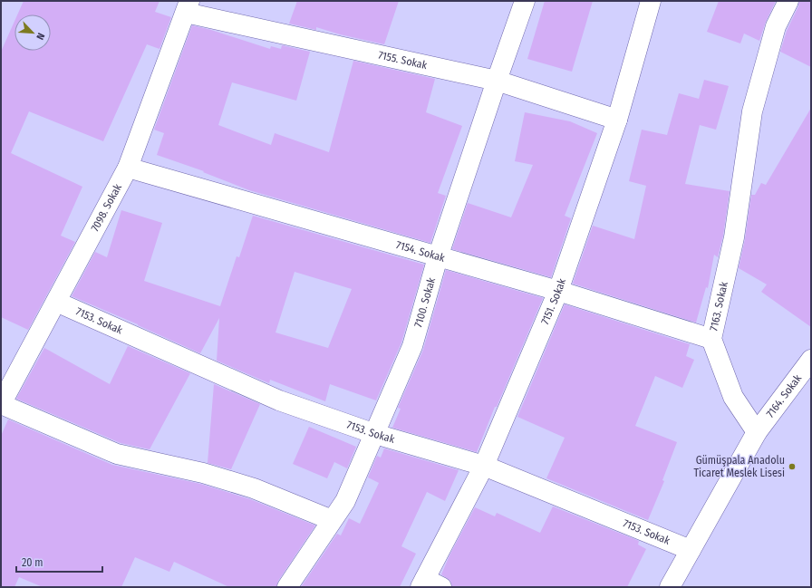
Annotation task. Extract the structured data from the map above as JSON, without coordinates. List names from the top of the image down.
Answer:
{
  "streets": {
    "street": [
      "7155. Sokak",
      "7098. Sokak",
      "7154. Sokak",
      "7151. Sokak",
      "7100. Sokak",
      "7163. Sokak",
      "7153. Sokak",
      "7164. Sokak"
    ]
  },
  "crossings": [
    ["7155. Sokak", "7098. Sokak"],
    ["7155. Sokak", "7151. Sokak"],
    ["7155. Sokak", "7100. Sokak"],
    ["7098. Sokak", "7154. Sokak"],
    ["7098. Sokak", "7153. Sokak"],
    ["7154. Sokak", "7151. Sokak"],
    ["7154. Sokak", "7100. Sokak"],
    ["7154. Sokak", "7163. Sokak"],
    ["7151. Sokak", "7153. Sokak"],
    ["7100. Sokak", "7153. Sokak"],
    ["7163. Sokak", "7164. Sokak"]
  ],
  "places": ["Gümüşpala Anadolu Ticaret Meslek Lisesi"],
  "scale_bar": "20 m",
  "north": "bottom right"
}
